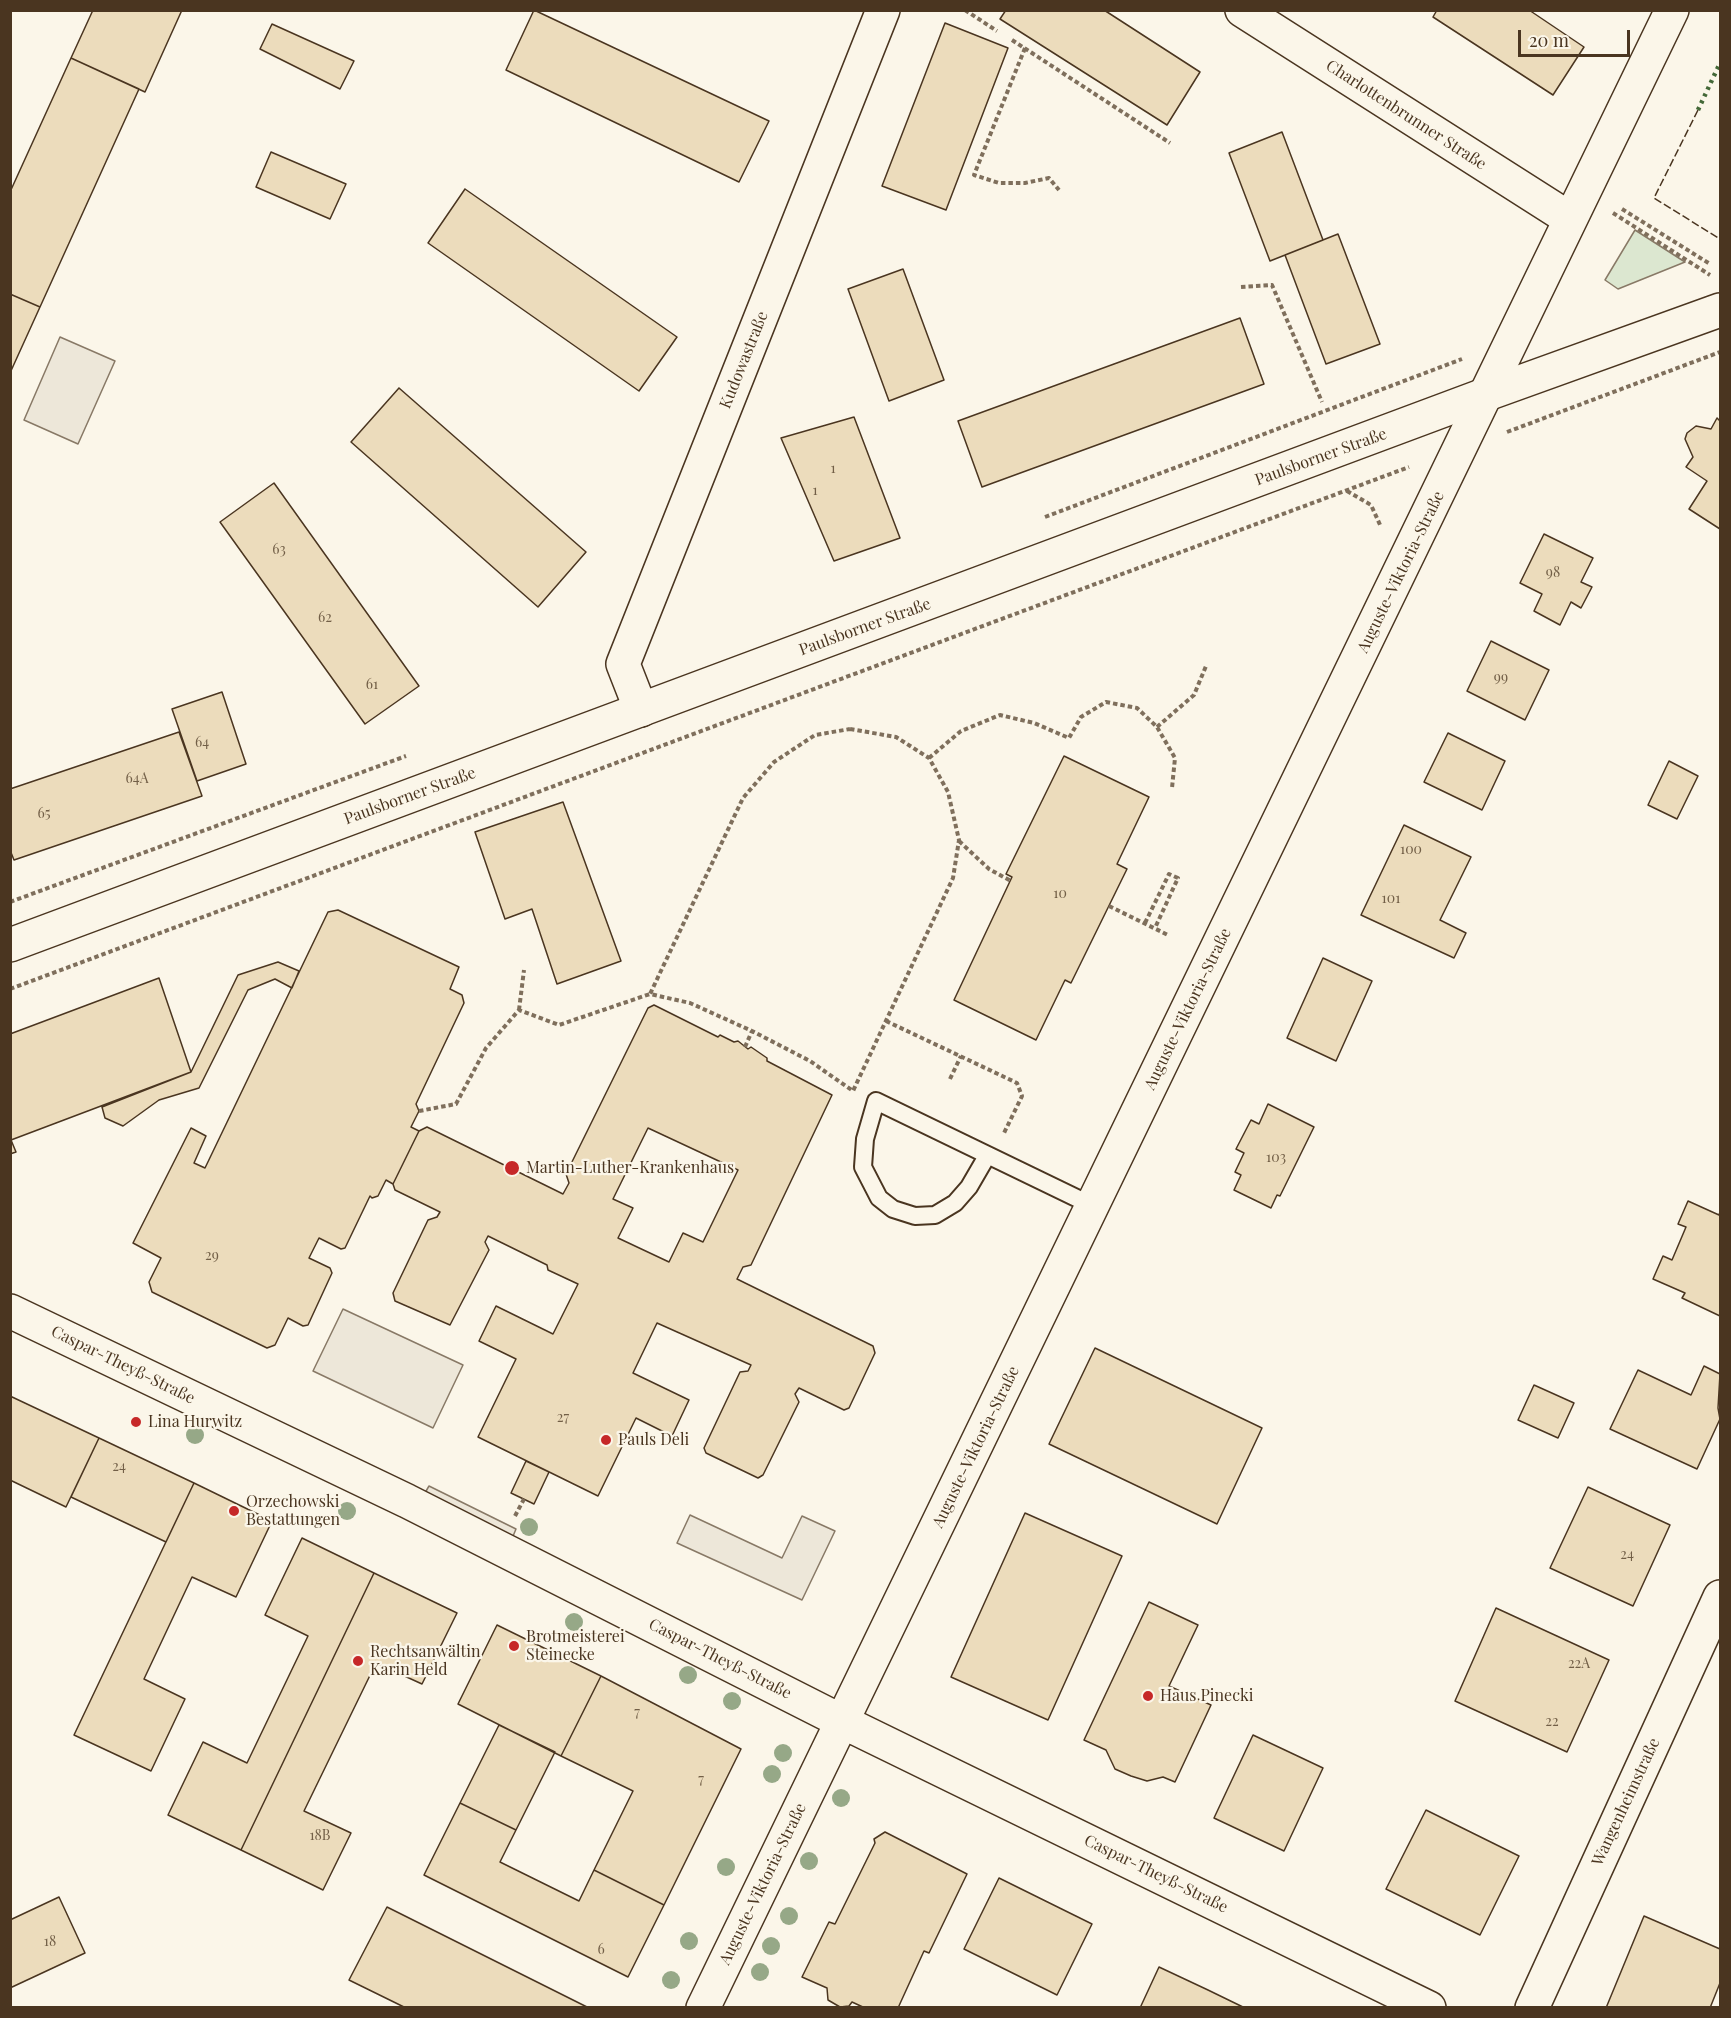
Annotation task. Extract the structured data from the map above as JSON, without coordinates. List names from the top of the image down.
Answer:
{
  "streets": {
    "street": [
      "Charlottenbrunner Straße",
      "Kudowastraße",
      "Paulsborner Straße",
      "Auguste-Viktoria-Straße",
      "Caspar-Theyß-Straße",
      "Wangenheimstraße"
    ]
  },
  "crossings": [
    ["Charlottenbrunner Straße", "Auguste-Viktoria-Straße"],
    ["Kudowastraße", "Paulsborner Straße"],
    ["Paulsborner Straße", "Auguste-Viktoria-Straße"],
    ["Auguste-Viktoria-Straße", "Caspar-Theyß-Straße"]
  ],
  "places": [
    "Martin-Luther-Krankenhaus",
    "Lina Hurwitz",
    "Pauls Deli",
    "Orzechowski Bestattungen",
    "Brotmeisterei Steinecke",
    "Rechtsanwältin Karin Held",
    "Haus Pinecki"
  ],
  "house_numbers": [
    "1",
    "1",
    "63",
    "98",
    "62",
    "99",
    "61",
    "64",
    "64A",
    "65",
    "100",
    "10",
    "101",
    "103",
    "29",
    "27",
    "24",
    "24",
    "22A",
    "7",
    "22",
    "7",
    "18B",
    "18",
    "6"
  ],
  "scale_bar": "20 m"
}
